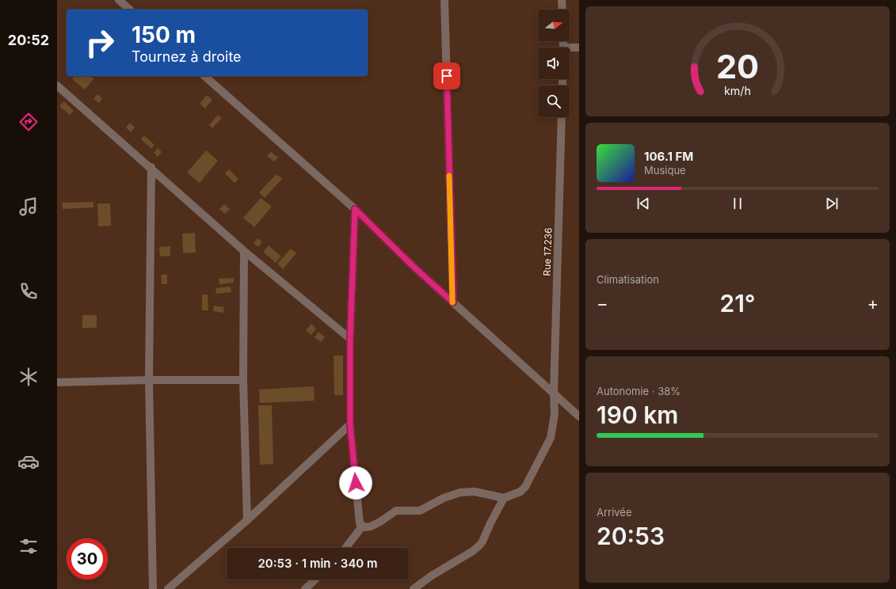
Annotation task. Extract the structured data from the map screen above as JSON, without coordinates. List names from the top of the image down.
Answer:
{
  "streets": {
    "street": ["Rue 17.236"]
  },
  "north": "right",
  "page": {
    "tabs": "20:52",
    "turn": ["150 m", "Tournez à droite"],
    "song": ["106.1 FM", "Musique"],
    "tile": [
      "Climatisation",
      ["Autonomie · 38%", "190 km"],
      ["Arrivée", "20:53"]
    ],
    "heat": ["−", "21°", "+"],
    "limit": "30",
    "trip": "20:53 · 1 min · 340 m",
    "gauge": ["20", "km/h"]
  }
}
